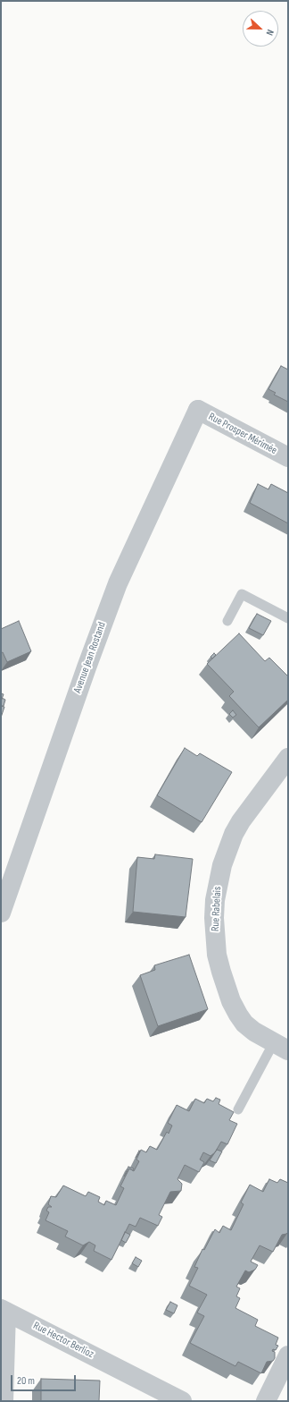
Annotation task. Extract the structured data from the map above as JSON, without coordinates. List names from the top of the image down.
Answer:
{
  "streets": {
    "street": [
      "Rue Prosper Mérimée",
      "Avenue Jean Rostand",
      "Rue Rabelais",
      "Rue Hector Berlioz"
    ]
  },
  "crossings": [
    ["Rue Prosper Mérimée", "Avenue Jean Rostand"]
  ],
  "scale_bar": "20 m",
  "north": "right"
}
